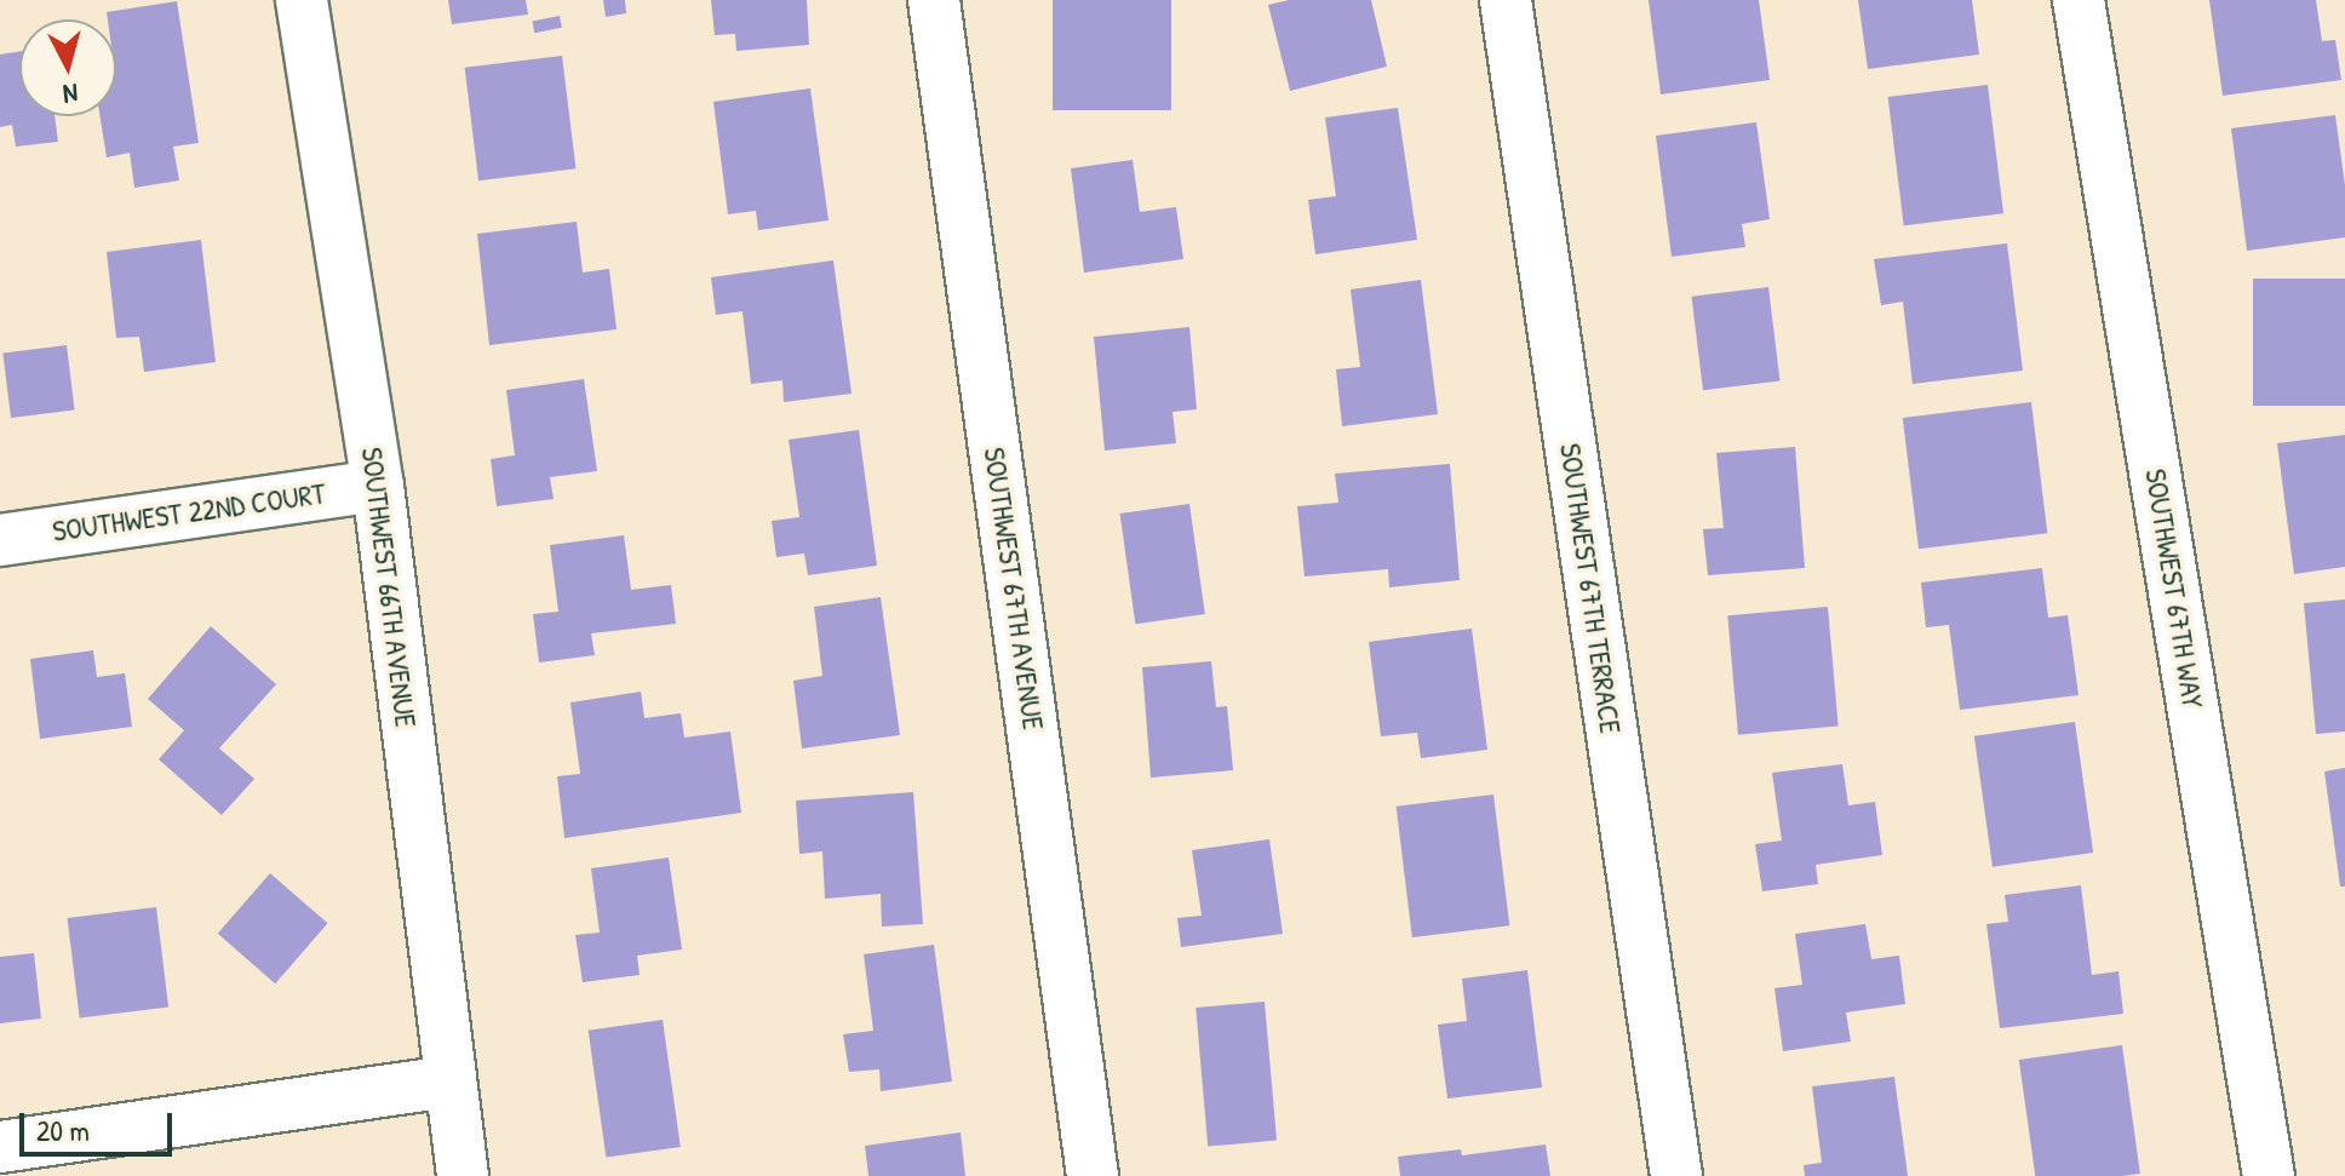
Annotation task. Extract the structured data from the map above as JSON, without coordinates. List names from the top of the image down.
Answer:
{
  "streets": {
    "street": [
      "SOUTHWEST 22ND COURT",
      "SOUTHWEST 66TH AVENUE",
      "SOUTHWEST 67TH AVENUE",
      "SOUTHWEST 67TH TERRACE",
      "SOUTHWEST 67TH WAY"
    ]
  },
  "crossings": [
    ["SOUTHWEST 22ND COURT", "SOUTHWEST 66TH AVENUE"]
  ],
  "scale_bar": "20 m",
  "north": "bottom"
}
